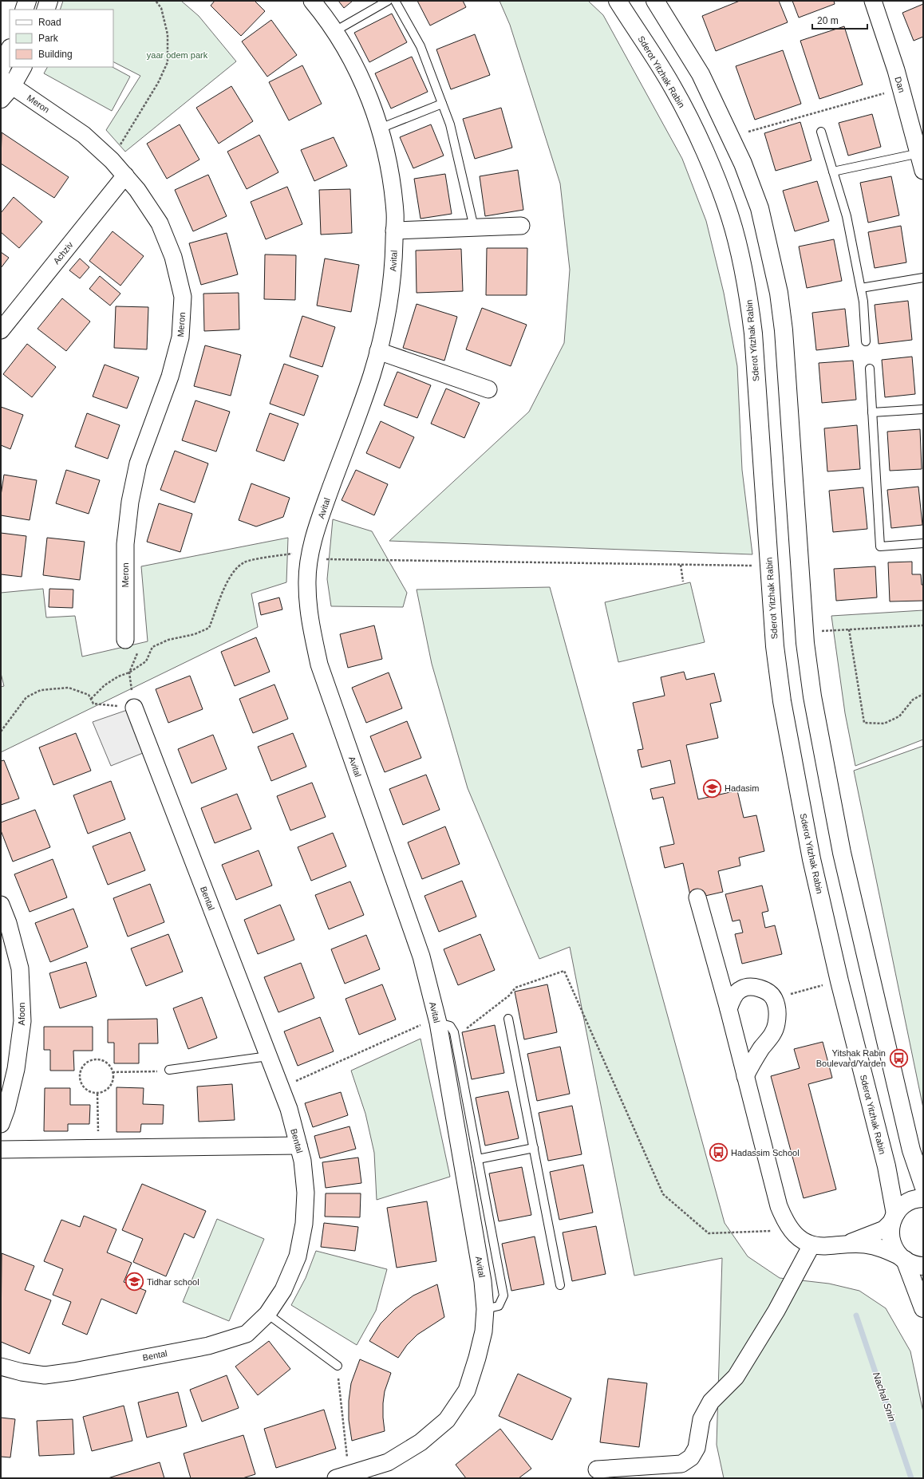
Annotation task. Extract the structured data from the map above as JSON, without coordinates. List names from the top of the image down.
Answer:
{
  "streets": {
    "main road": ["Sderot Yitzhak Rabin"],
    "street": [
      "Dan",
      "Meron",
      "Achziv",
      "Avital",
      "Bental",
      "Afoon"
    ]
  },
  "crossings": [
    ["Meron", "Achziv"]
  ],
  "water": ["Nachal Snin"],
  "parks": ["yaar odem park"],
  "places": {
    "school or university": ["Hadasim", "Tidhar school"],
    "bus stop": ["Yitshak Rabin Boulevard/Yarden", "Hadassim School"]
  },
  "legend": ["Road", "Park", "Building"],
  "scale_bar": "20 m"
}
